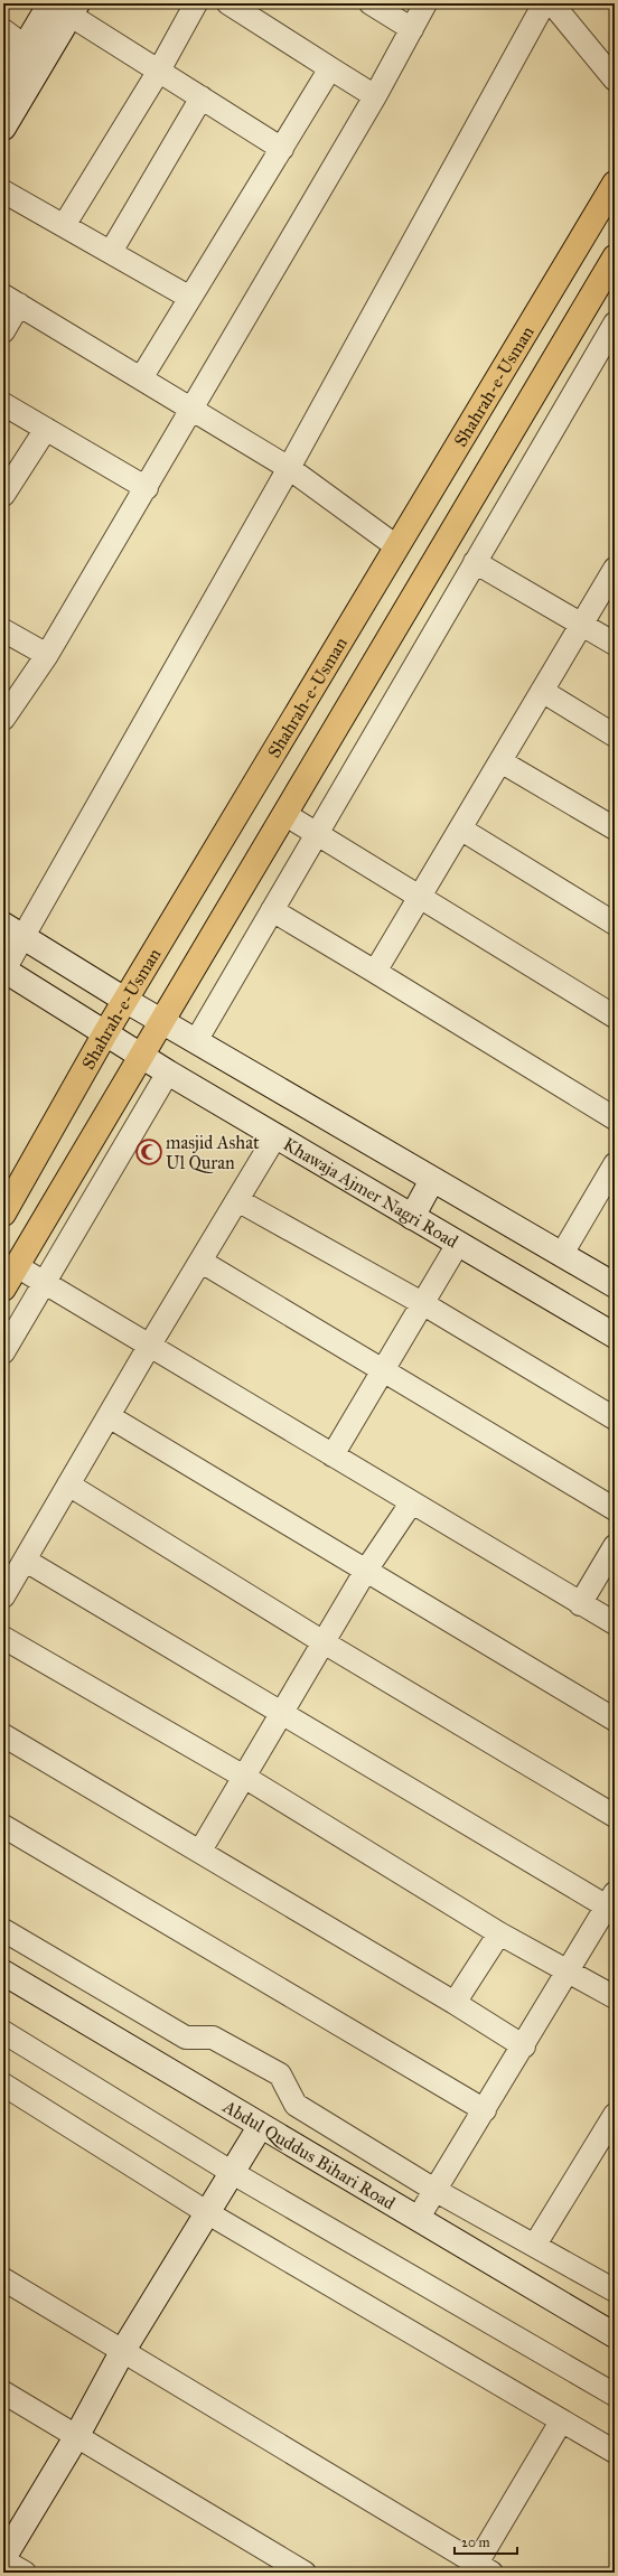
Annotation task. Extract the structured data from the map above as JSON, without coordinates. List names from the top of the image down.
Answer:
{
  "streets": {
    "main road": ["Shahrah-e-Usman", "Khawaja Ajmer Nagri Road", "Abdul Quddus Bihari Road"]
  },
  "crossings": [
    ["Shahrah-e-Usman", "Khawaja Ajmer Nagri Road"]
  ],
  "places": {
    "mosque": ["masjid Ashat Ul Quran"]
  },
  "scale_bar": "20 m"
}
